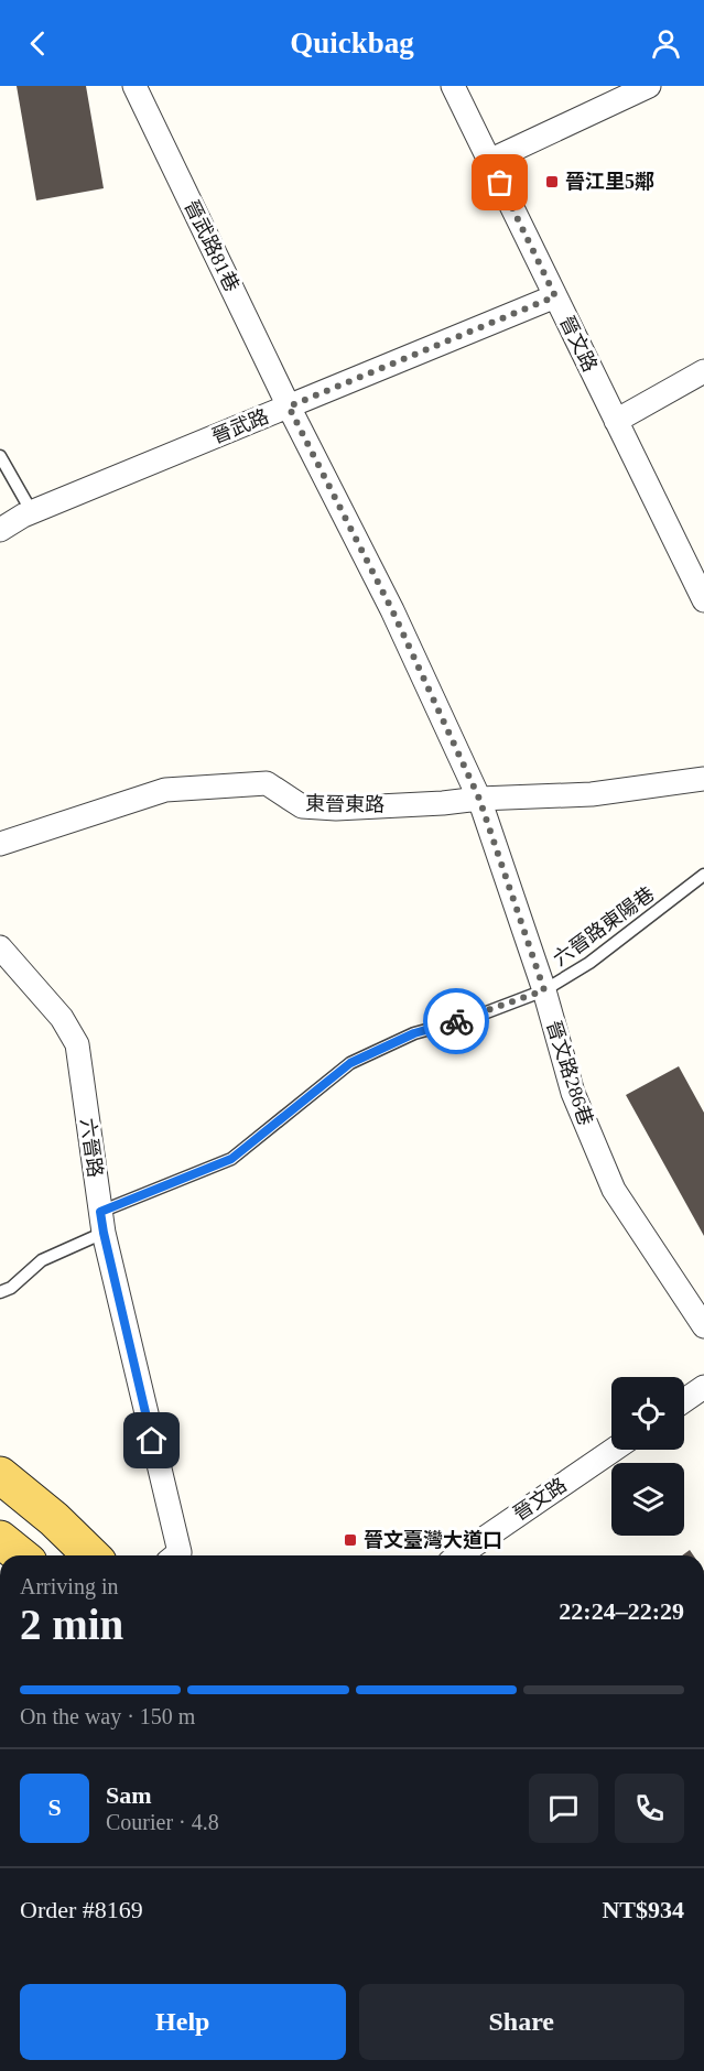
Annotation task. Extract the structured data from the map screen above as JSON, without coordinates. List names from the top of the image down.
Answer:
{
  "streets": {
    "street": [
      "晉武路81巷",
      "晉文路",
      "晉武路",
      "東晉東路",
      "晉文路286巷",
      "六晉路"
    ],
    "lane": ["六晉路東陽巷"]
  },
  "crossings": [
    ["晉武路81巷", "晉武路"],
    ["晉武路81巷", "東晉東路"],
    ["晉武路81巷", "晉文路286巷"],
    ["晉文路", "晉武路"],
    ["東晉東路", "晉文路286巷"],
    ["六晉路東陽巷", "晉文路286巷"],
    ["六晉路東陽巷", "六晉路"]
  ],
  "places": {
    "transit": ["晉江里5鄰", "晉文臺灣大道口"]
  },
  "page": {
    "header": "Quickbag",
    "heading": ["2 min", "Arriving in", "22:24–22:29"],
    "panel": [
      "Sam",
      "Courier · 4.8",
      "Order #8169",
      "NT$934"
    ],
    "bar": "On the way · 150 m",
    "round": "S",
    "buttons": ["Help", "Share"]
  }
}
